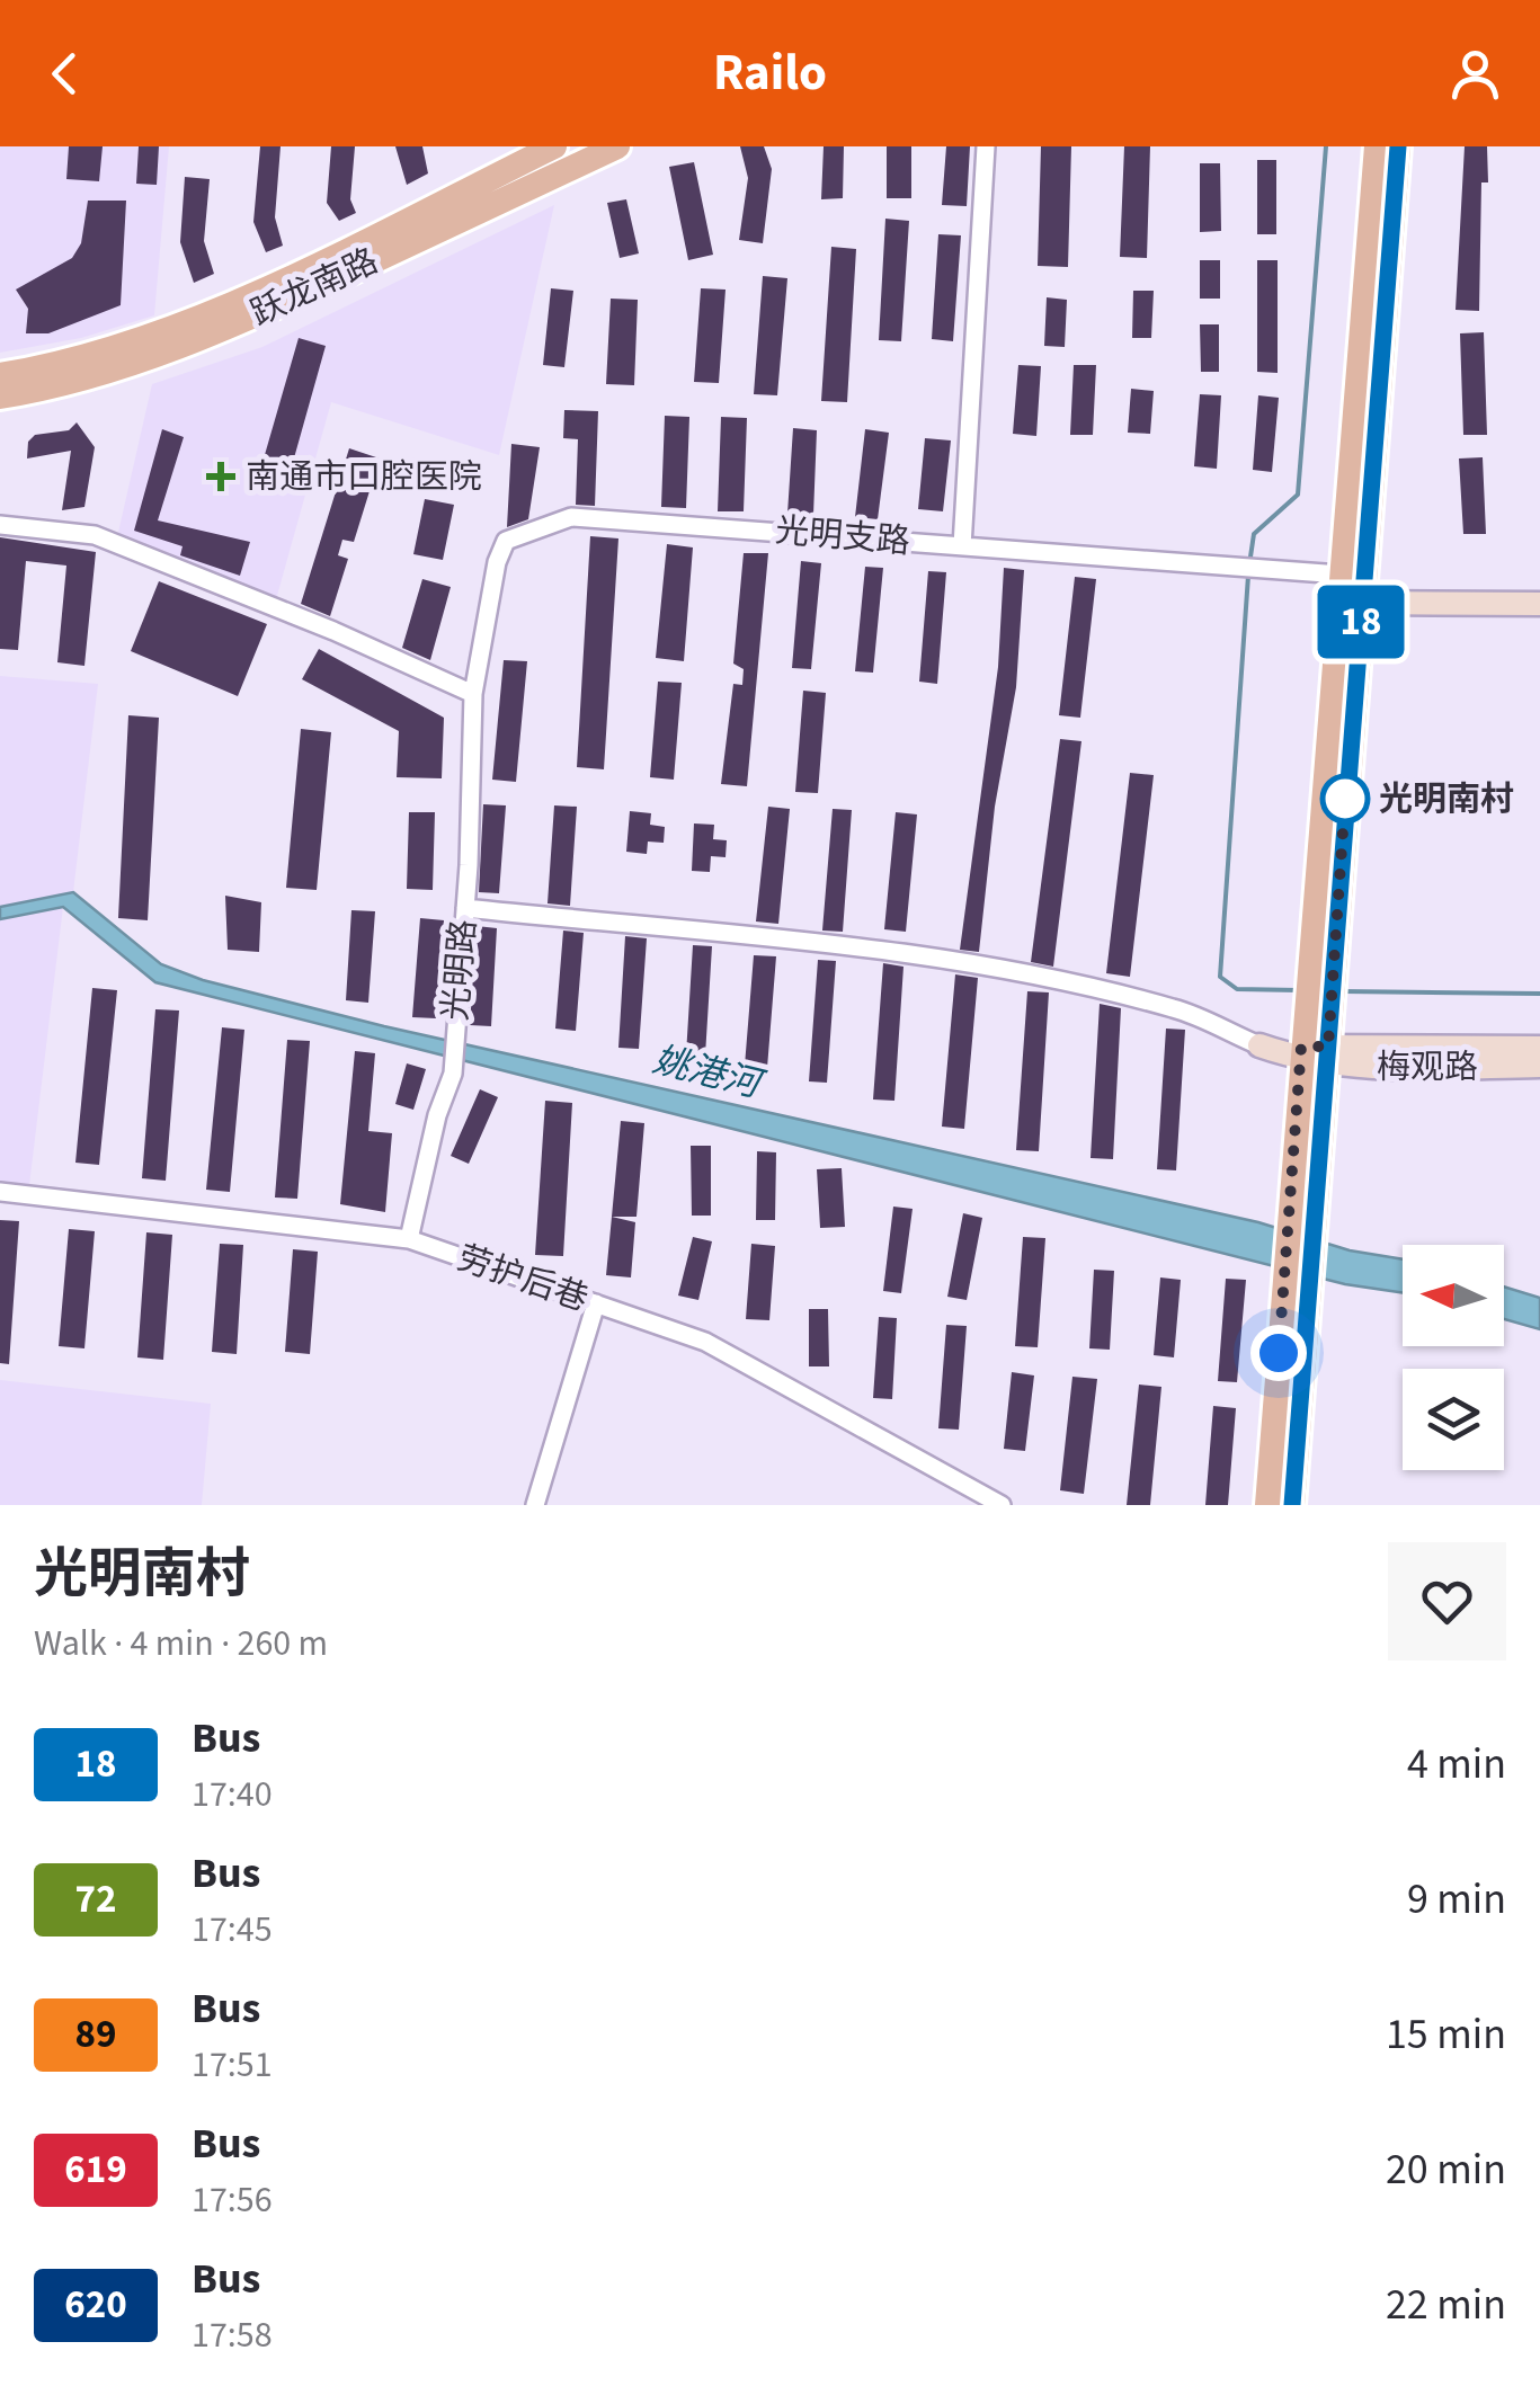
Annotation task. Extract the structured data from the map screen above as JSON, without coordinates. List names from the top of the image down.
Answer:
{
  "streets": {
    "main road": ["跃龙南路"],
    "street": [
      "光明支路",
      "光明路",
      "梅观路",
      "劳护后巷"
    ]
  },
  "crossings": [
    ["光明支路", "光明路"],
    ["光明路", "劳护后巷"]
  ],
  "water": ["姚港河"],
  "places": {
    "health": ["南通市口腔医院"],
    "other": ["光明南村"]
  },
  "lines": ["bus line 18"],
  "north": "left",
  "page": {
    "header": "Railo",
    "on_map": "18",
    "heading": ["光明南村", "Walk · 4 min · 260 m"],
    "list": [
      {
        "mark": "18",
        "name": "Bus",
        "note": "17:40",
        "value": "4 min"
      },
      {
        "mark": "72",
        "name": "Bus",
        "note": "17:45",
        "value": "9 min"
      },
      {
        "mark": "89",
        "name": "Bus",
        "note": "17:51",
        "value": "15 min"
      },
      {
        "mark": "619",
        "name": "Bus",
        "note": "17:56",
        "value": "20 min"
      },
      {
        "mark": "620",
        "name": "Bus",
        "note": "17:58",
        "value": "22 min"
      }
    ]
  }
}
